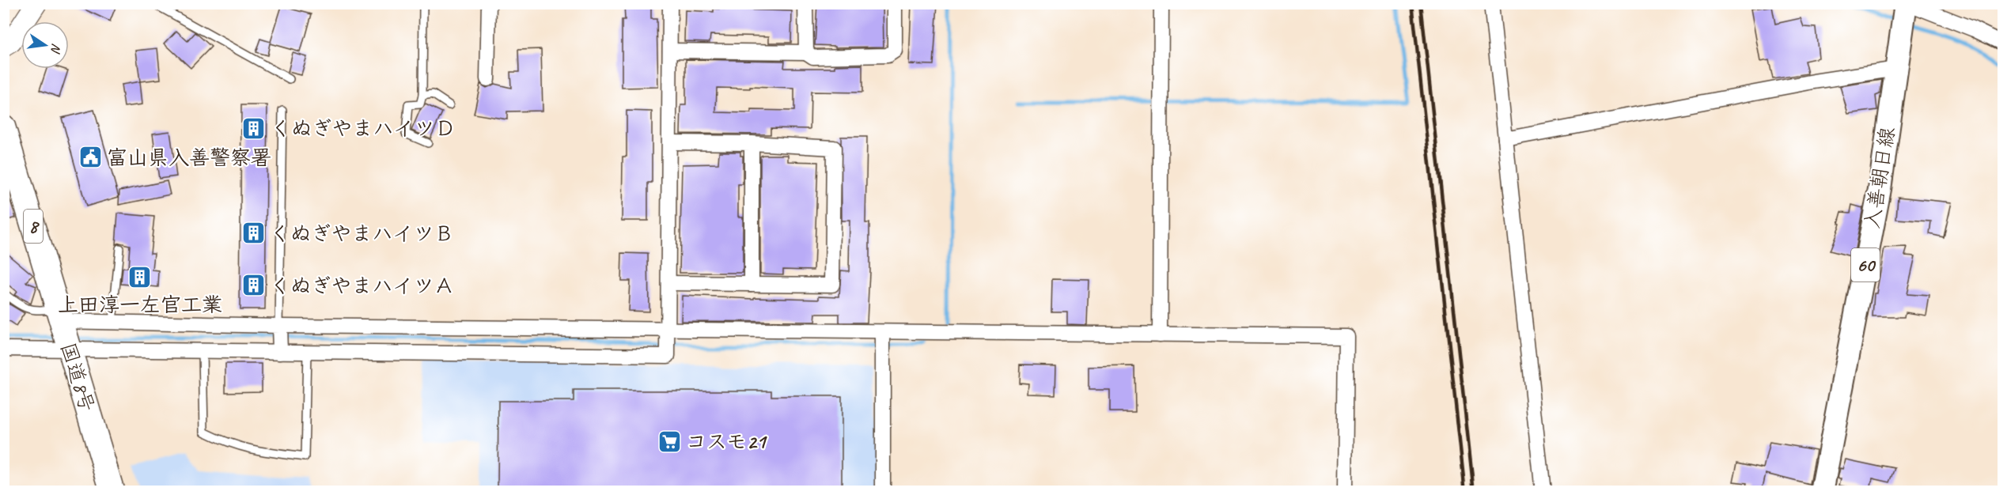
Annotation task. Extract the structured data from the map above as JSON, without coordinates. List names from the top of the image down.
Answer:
{
  "streets": {
    "highway": ["8", "国道8号"],
    "main road": ["入善朝日線", "60"]
  },
  "places": {
    "building": [
      "くぬぎやまハイツＤ",
      "くぬぎやまハイツＢ",
      "上田淳一左官工業",
      "くぬぎやまハイツＡ"
    ],
    "public building": ["富山県入善警察署"],
    "supermarket": ["コスモ21"]
  },
  "north": "right"
}
